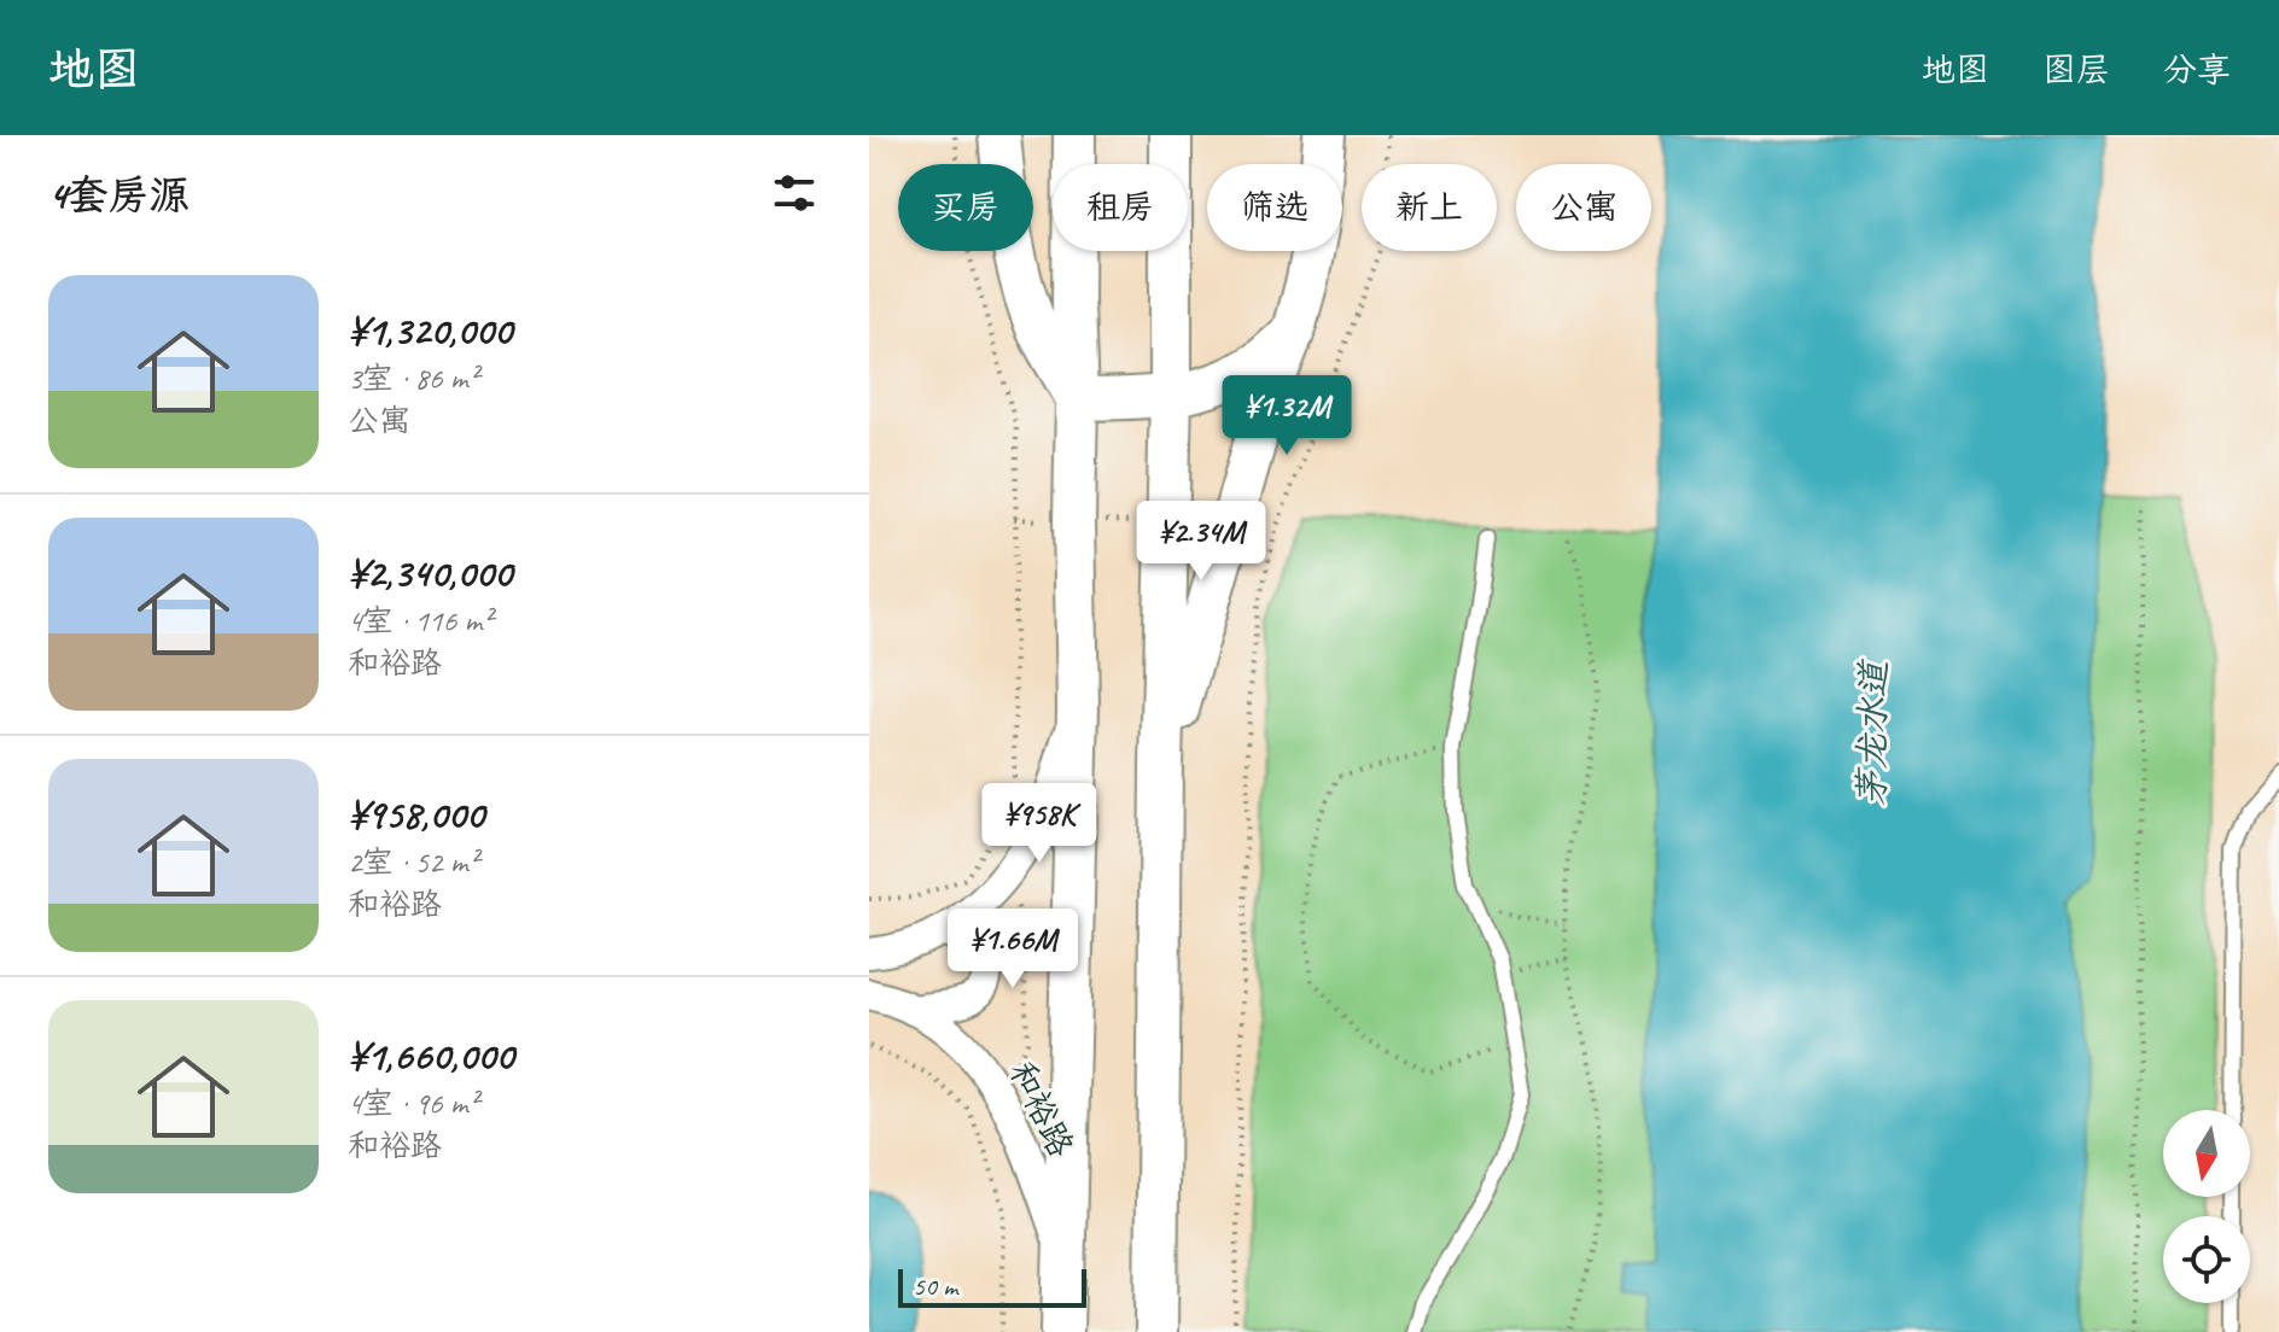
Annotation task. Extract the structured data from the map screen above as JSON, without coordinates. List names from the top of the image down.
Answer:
{
  "streets": {
    "street": ["和裕路"]
  },
  "water": ["茅龙水道"],
  "scale_bar": "50 m",
  "north": "bottom",
  "page": {
    "header": "地图",
    "nav": ["地图", "图层", "分享"],
    "heading": "4套房源",
    "chip": [
      "买房",
      "租房",
      "筛选",
      "新上",
      "公寓"
    ],
    "list": [
      {
        "name": "¥1,320,000",
        "note": "3室 · 86 m² · 公寓"
      },
      {
        "name": "¥2,340,000",
        "note": "4室 · 116 m² · 和裕路"
      },
      {
        "name": "¥958,000",
        "note": "2室 · 52 m² · 和裕路"
      },
      {
        "name": "¥1,660,000",
        "note": "4室 · 96 m² · 和裕路"
      }
    ],
    "price": [
      "¥1.32M",
      "¥2.34M",
      "¥958K",
      "¥1.66M"
    ],
    "scale": "50 m"
  }
}
